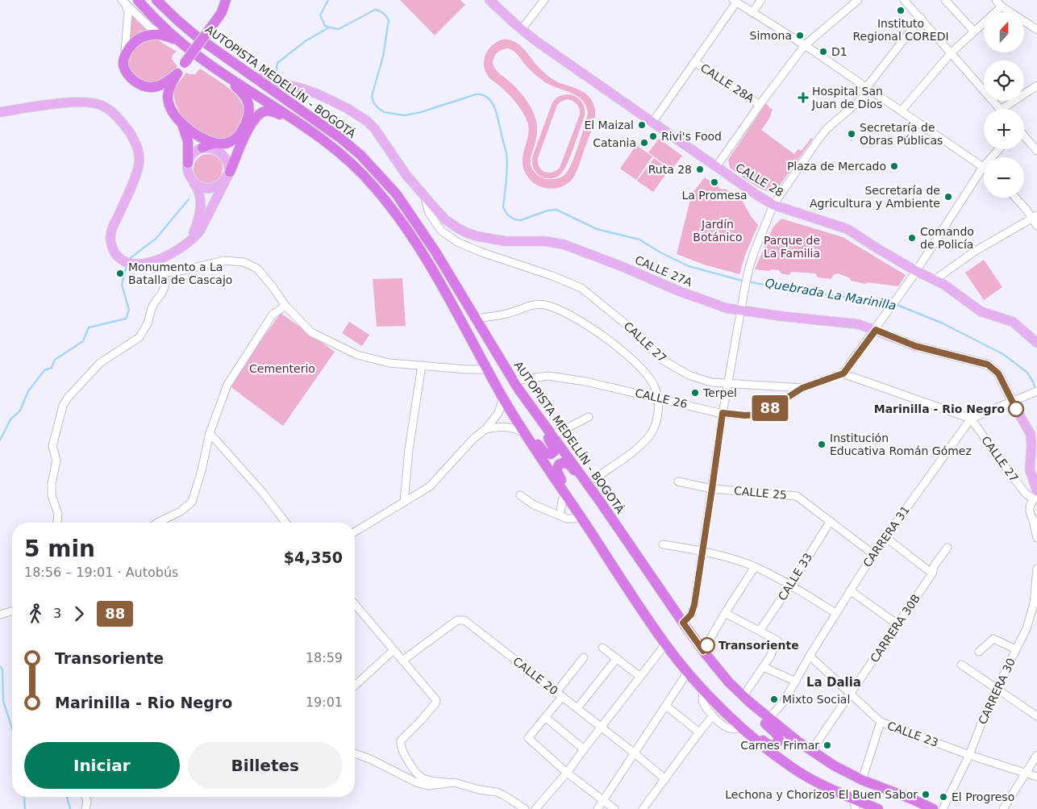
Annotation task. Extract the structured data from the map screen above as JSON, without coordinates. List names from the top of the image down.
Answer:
{
  "streets": {
    "highway": ["AUTOPISTA MEDELLÍN - BOGOTÁ"],
    "main road": ["CALLE 28", "CALLE 27A"],
    "street": [
      "CALLE 28A",
      "CALLE 27",
      "CALLE 26",
      "CALLE 25",
      "CARRERA 31",
      "CALLE 33",
      "CARRERA 30B",
      "CALLE 20",
      "CARRERA 30",
      "CALLE 23"
    ]
  },
  "crossings": [
    ["AUTOPISTA MEDELLÍN - BOGOTÁ", "CALLE 27A"],
    ["AUTOPISTA MEDELLÍN - BOGOTÁ", "CALLE 26"],
    ["AUTOPISTA MEDELLÍN - BOGOTÁ", "CARRERA 31"],
    ["AUTOPISTA MEDELLÍN - BOGOTÁ", "CARRERA 30B"],
    ["CALLE 27A", "CALLE 27"],
    ["CALLE 27", "CALLE 26"],
    ["CALLE 27", "CARRERA 31"],
    ["CALLE 25", "CARRERA 31"],
    ["CALLE 25", "CALLE 33"],
    ["CARRERA 31", "CALLE 23"],
    ["CARRERA 30B", "CALLE 23"],
    ["CARRERA 30", "CALLE 23"]
  ],
  "districts": ["La Dalia"],
  "water": ["Quebrada La Marinilla"],
  "parks": ["Jardín Botánico", "Parque de La Familia", "Cementerio"],
  "places": {
    "other": [
      "Instituto Regional COREDI",
      "Simona",
      "D1",
      "El Maizal",
      "Secretaría de Obras Públicas",
      "Rivi's Food",
      "Catania",
      "Plaza de Mercado",
      "Ruta 28",
      "La Promesa",
      "Secretaría de Agricultura y Ambiente",
      "Comando de Policía",
      "Monumento a La Batalla de Cascajo",
      "Terpel",
      "Marinilla - Rio Negro",
      "Institución Educativa Román Gómez",
      "Transoriente",
      "Mixto Social",
      "Carnes Frimar",
      "Lechona y Chorizos El Buen Sabor",
      "El Progreso"
    ],
    "health": ["Hospital San Juan de Dios"]
  },
  "lines": ["bus line 88"],
  "north": "top",
  "page": {
    "on_map": "88",
    "map_buttons": ["+", "−"],
    "heading": ["5 min", "18:56 – 19:01 · Autobús", "$4,350"],
    "legs": ["3", "88"],
    "list": [
      {
        "name": "Transoriente",
        "value": "18:59"
      },
      {
        "name": "Marinilla - Rio Negro",
        "value": "19:01"
      }
    ],
    "buttons": ["Iniciar", "Billetes"]
  }
}
